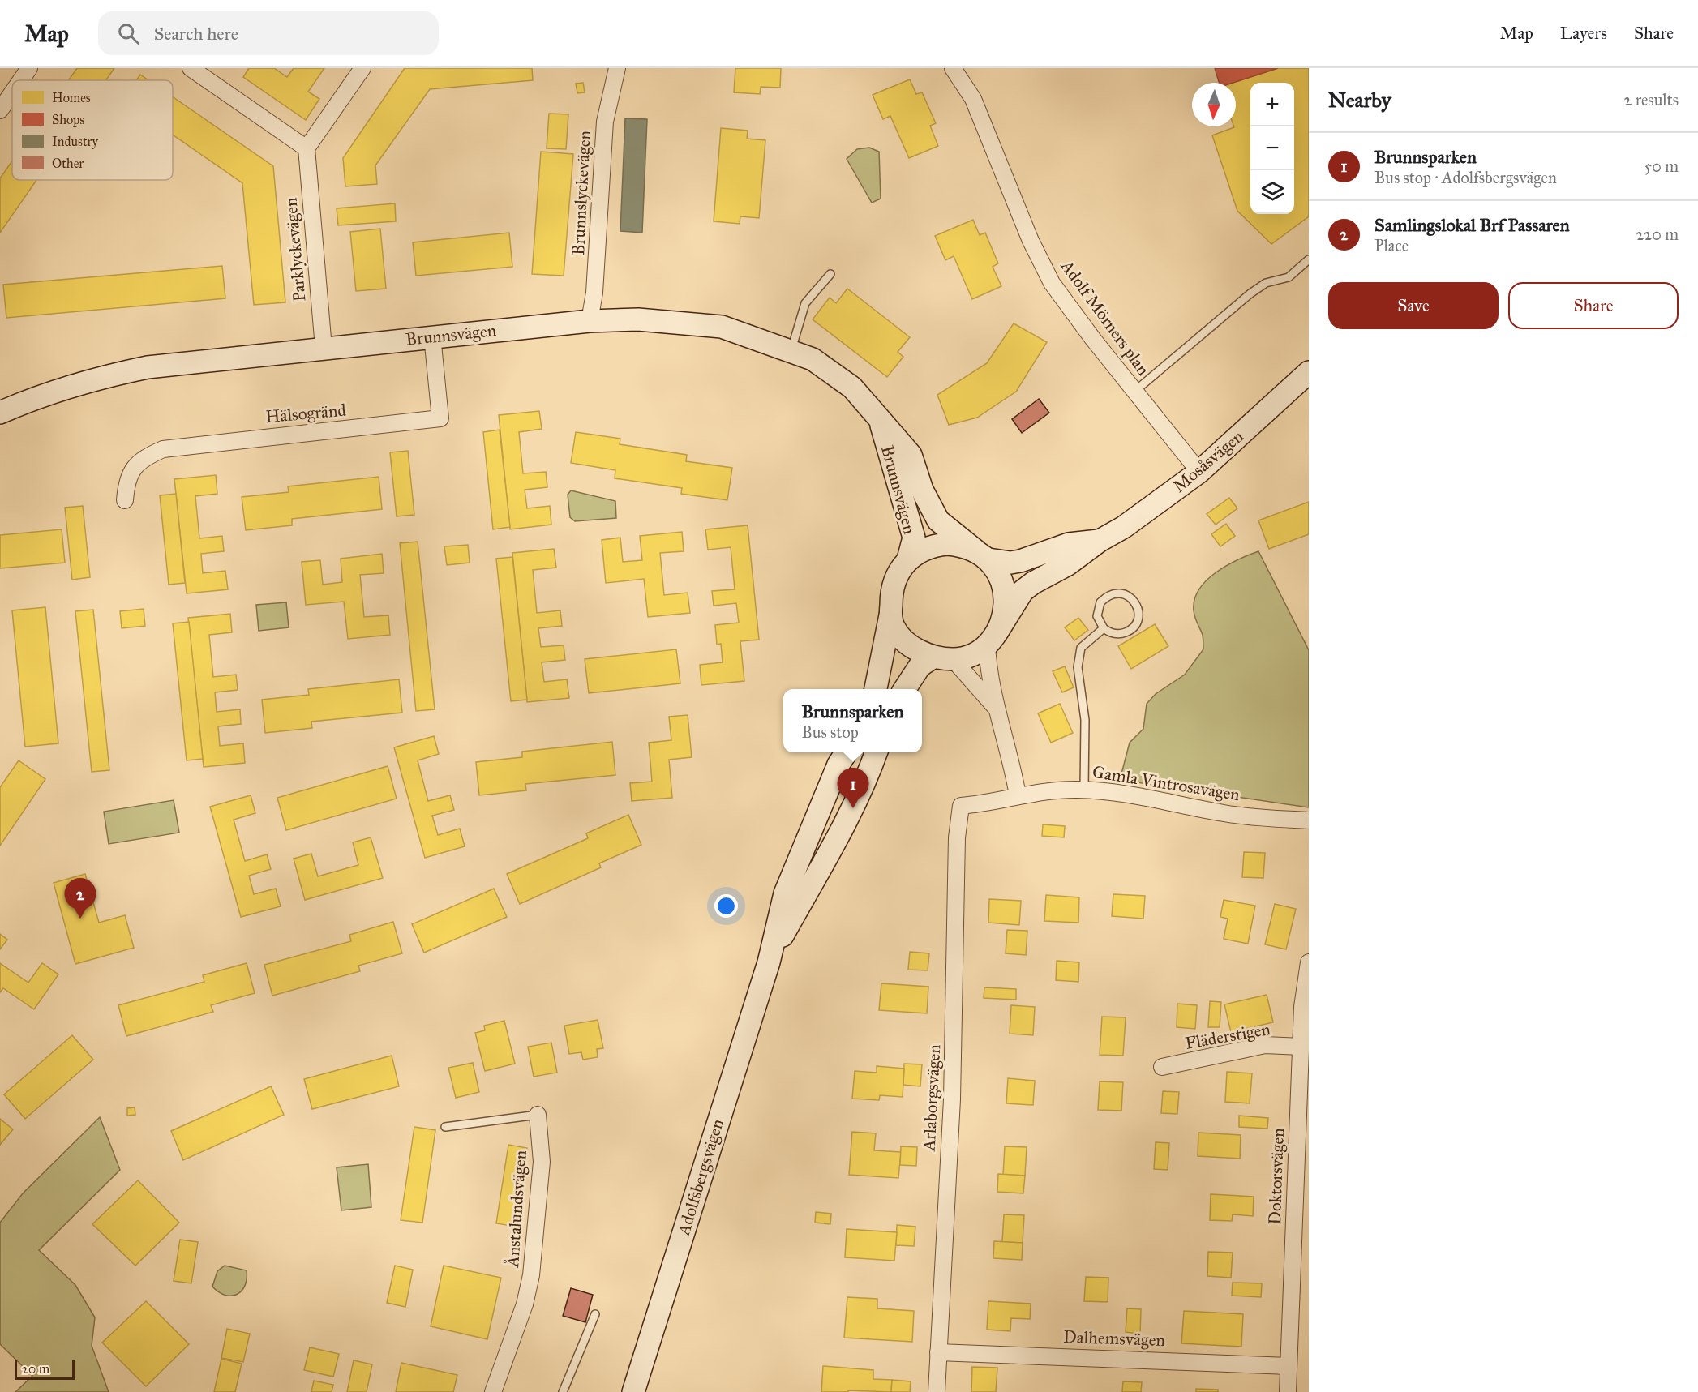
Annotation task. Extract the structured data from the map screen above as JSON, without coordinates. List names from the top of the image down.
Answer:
{
  "streets": {
    "main road": ["Brunnsvägen", "Mosåsvägen", "Adolfsbergsvägen"],
    "street": [
      "Brunnslyckevägen",
      "Parklyckevägen",
      "Adolf Mörners plan",
      "Hälsogränd",
      "Gamla Vintrosavägen",
      "Fläderstigen",
      "Arlaborgsvägen",
      "Doktorsvägen",
      "Ånstalundsvägen",
      "Dalhemsvägen"
    ]
  },
  "crossings": [
    ["Brunnslyckevägen", "Brunnsvägen"],
    ["Parklyckevägen", "Brunnsvägen"],
    ["Adolf Mörners plan", "Mosåsvägen"],
    ["Brunnsvägen", "Hälsogränd"],
    ["Brunnsvägen", "Mosåsvägen"],
    ["Gamla Vintrosavägen", "Arlaborgsvägen"],
    ["Fläderstigen", "Doktorsvägen"],
    ["Arlaborgsvägen", "Dalhemsvägen"],
    ["Doktorsvägen", "Dalhemsvägen"]
  ],
  "legend": [
    "Homes",
    "Shops",
    "Industry",
    "Other"
  ],
  "scale_bar": "20 m",
  "north": "bottom",
  "page": {
    "header": "Map",
    "search": "Search here",
    "nav": ["Map", "Layers", "Share"],
    "heading": ["Nearby", "2 results"],
    "map_buttons": ["+", "−"],
    "list": [
      {
        "mark": "1",
        "name": "Brunnsparken",
        "note": "Bus stop · Adolfsbergsvägen",
        "value": "50 m"
      },
      {
        "mark": "2",
        "name": "Samlingslokal Brf Passaren",
        "note": "Place",
        "value": "220 m"
      }
    ],
    "buttons": ["Save", "Share"],
    "popup": ["Brunnsparken", "Bus stop"],
    "pins": ["1", "2"],
    "scale": "20 m"
  }
}
